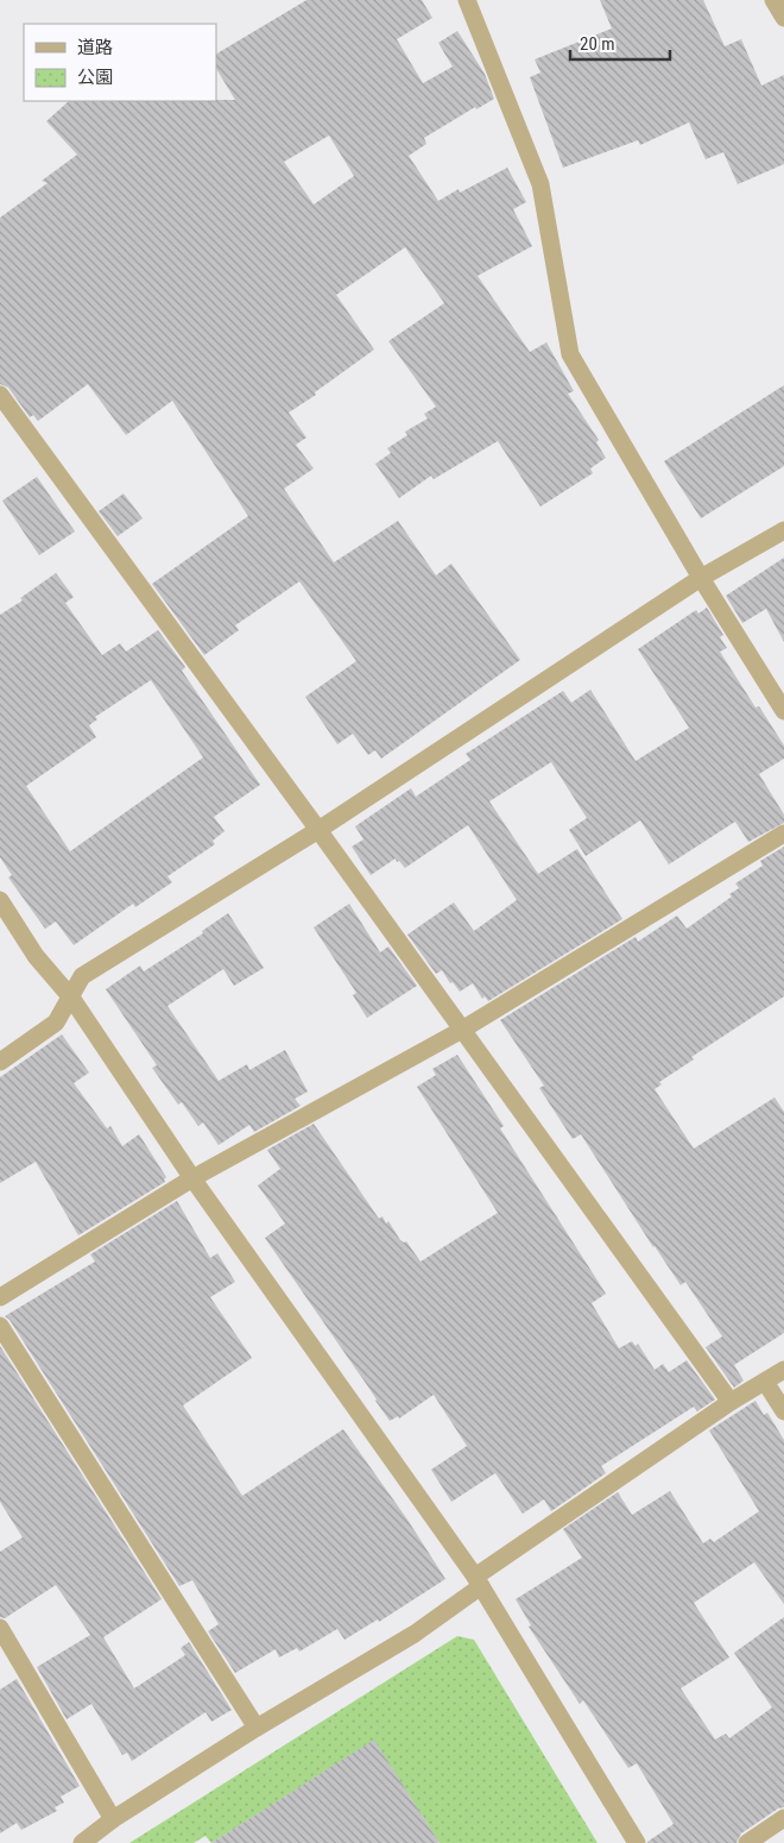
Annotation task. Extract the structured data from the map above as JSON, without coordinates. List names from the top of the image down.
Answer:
{
  "legend": ["道路", "公園"],
  "scale_bar": "20 m"
}
